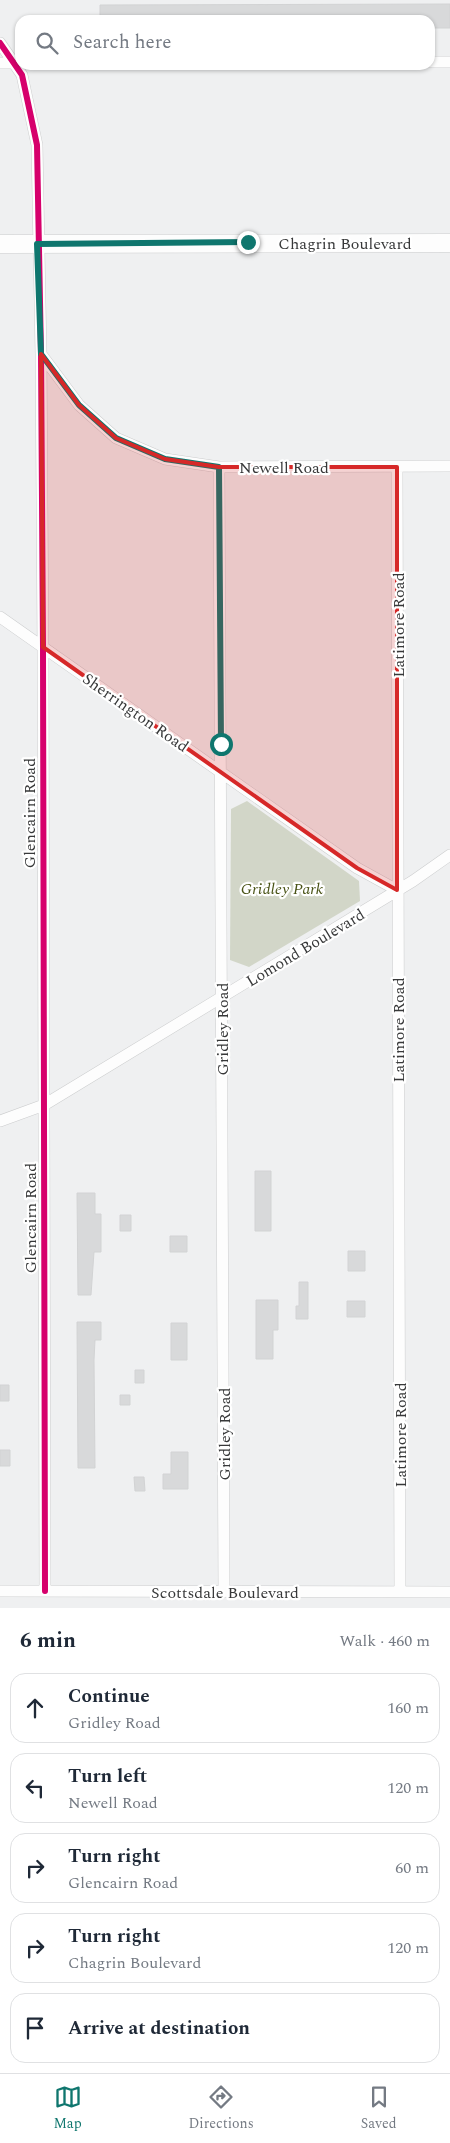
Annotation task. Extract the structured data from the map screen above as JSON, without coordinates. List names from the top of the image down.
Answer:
{
  "streets": {
    "main road": ["Chagrin Boulevard"],
    "street": [
      "Newell Road",
      "Latimore Road",
      "Sherrington Road",
      "Glencairn Road",
      "Lomond Boulevard",
      "Gridley Road",
      "Scottsdale Boulevard"
    ]
  },
  "crossings": [
    ["Chagrin Boulevard", "Glencairn Road"],
    ["Newell Road", "Latimore Road"],
    ["Newell Road", "Glencairn Road"],
    ["Newell Road", "Gridley Road"],
    ["Latimore Road", "Sherrington Road"],
    ["Latimore Road", "Lomond Boulevard"],
    ["Latimore Road", "Scottsdale Boulevard"],
    ["Sherrington Road", "Glencairn Road"],
    ["Sherrington Road", "Lomond Boulevard"],
    ["Sherrington Road", "Gridley Road"],
    ["Glencairn Road", "Lomond Boulevard"],
    ["Glencairn Road", "Scottsdale Boulevard"],
    ["Lomond Boulevard", "Gridley Road"],
    ["Gridley Road", "Scottsdale Boulevard"]
  ],
  "parks": ["Gridley Park"],
  "page": {
    "search": "Search here",
    "heading": ["6 min", "Walk · 460 m"],
    "list": [
      ["Continue", "Gridley Road", "160 m"],
      ["Turn left", "Newell Road", "120 m"],
      ["Turn right", "Glencairn Road", "60 m"],
      ["Turn right", "Chagrin Boulevard", "120 m"],
      "Arrive at destination"
    ],
    "nav": ["Map", "Directions", "Saved"]
  }
}
